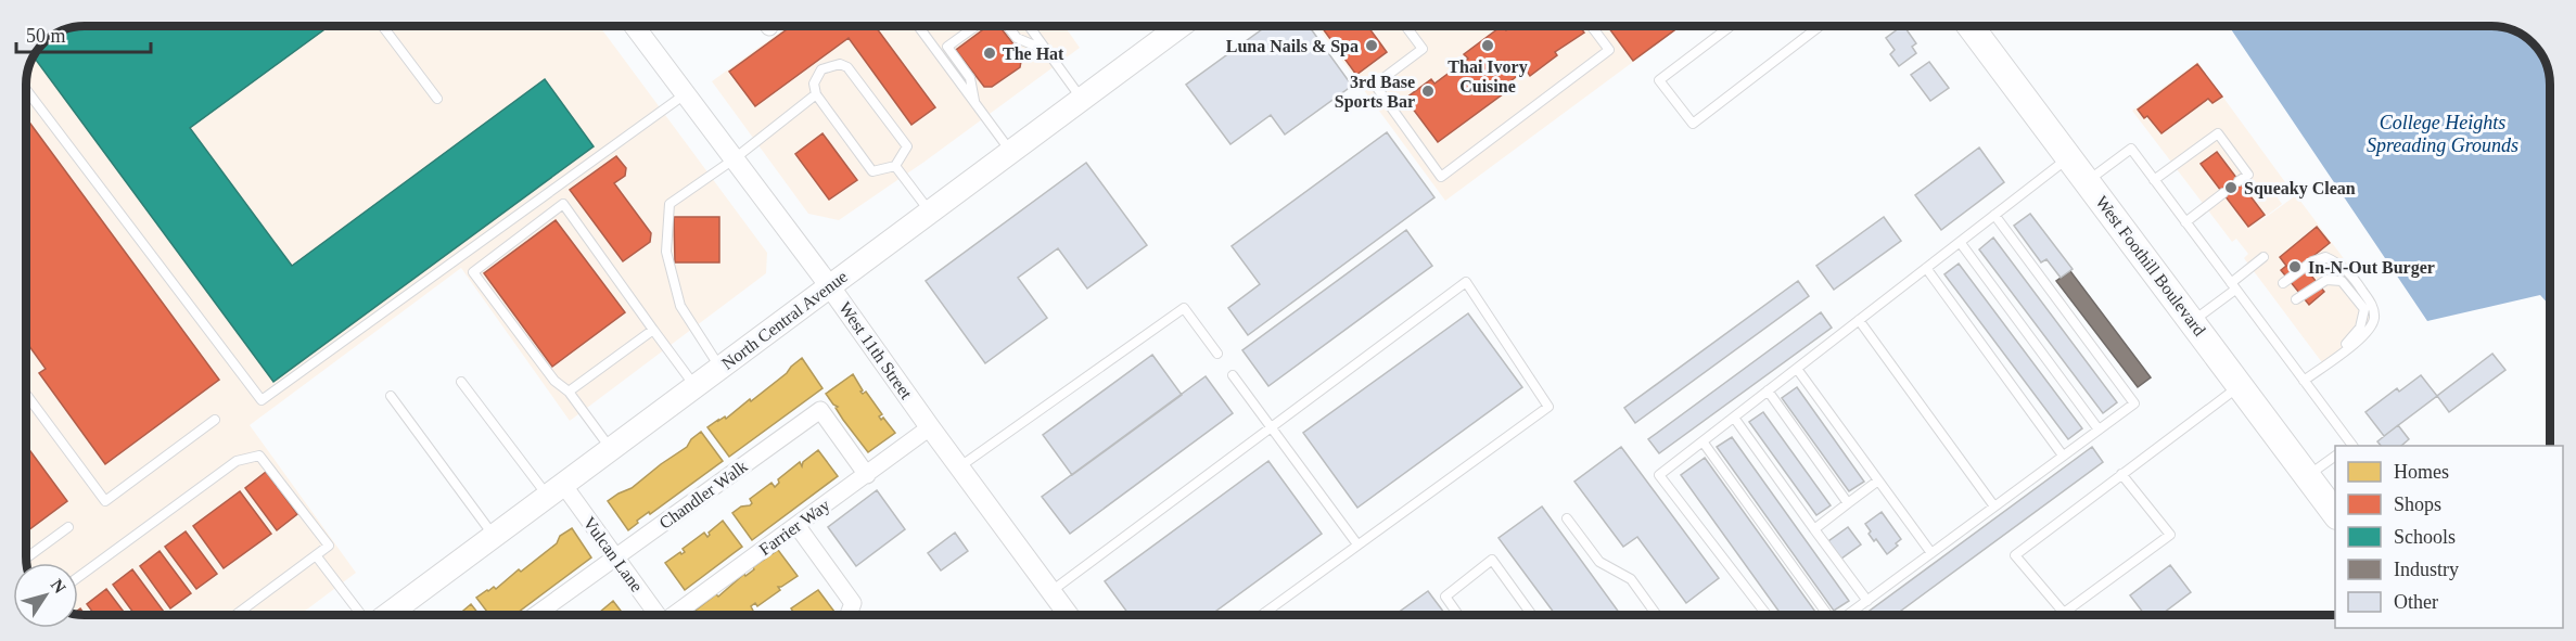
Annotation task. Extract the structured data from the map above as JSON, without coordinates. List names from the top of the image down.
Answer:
{
  "streets": {
    "main road": ["West Foothill Boulevard", "North Central Avenue"],
    "street": [
      "West 11th Street",
      "Chandler Walk",
      "Farrier Way",
      "Vulcan Lane"
    ]
  },
  "crossings": [
    ["North Central Avenue", "West 11th Street"],
    ["North Central Avenue", "Vulcan Lane"],
    ["West 11th Street", "Farrier Way"],
    ["Chandler Walk", "Farrier Way"],
    ["Chandler Walk", "Vulcan Lane"]
  ],
  "water": ["College Heights Spreading Grounds"],
  "places": [
    "Luna Nails & Spa",
    "Thai Ivory Cuisine",
    "The Hat",
    "3rd Base Sports Bar",
    "Squeaky Clean",
    "In-N-Out Burger"
  ],
  "legend": [
    "Homes",
    "Shops",
    "Schools",
    "Industry",
    "Other"
  ],
  "scale_bar": "50 m",
  "north": "top right"
}
